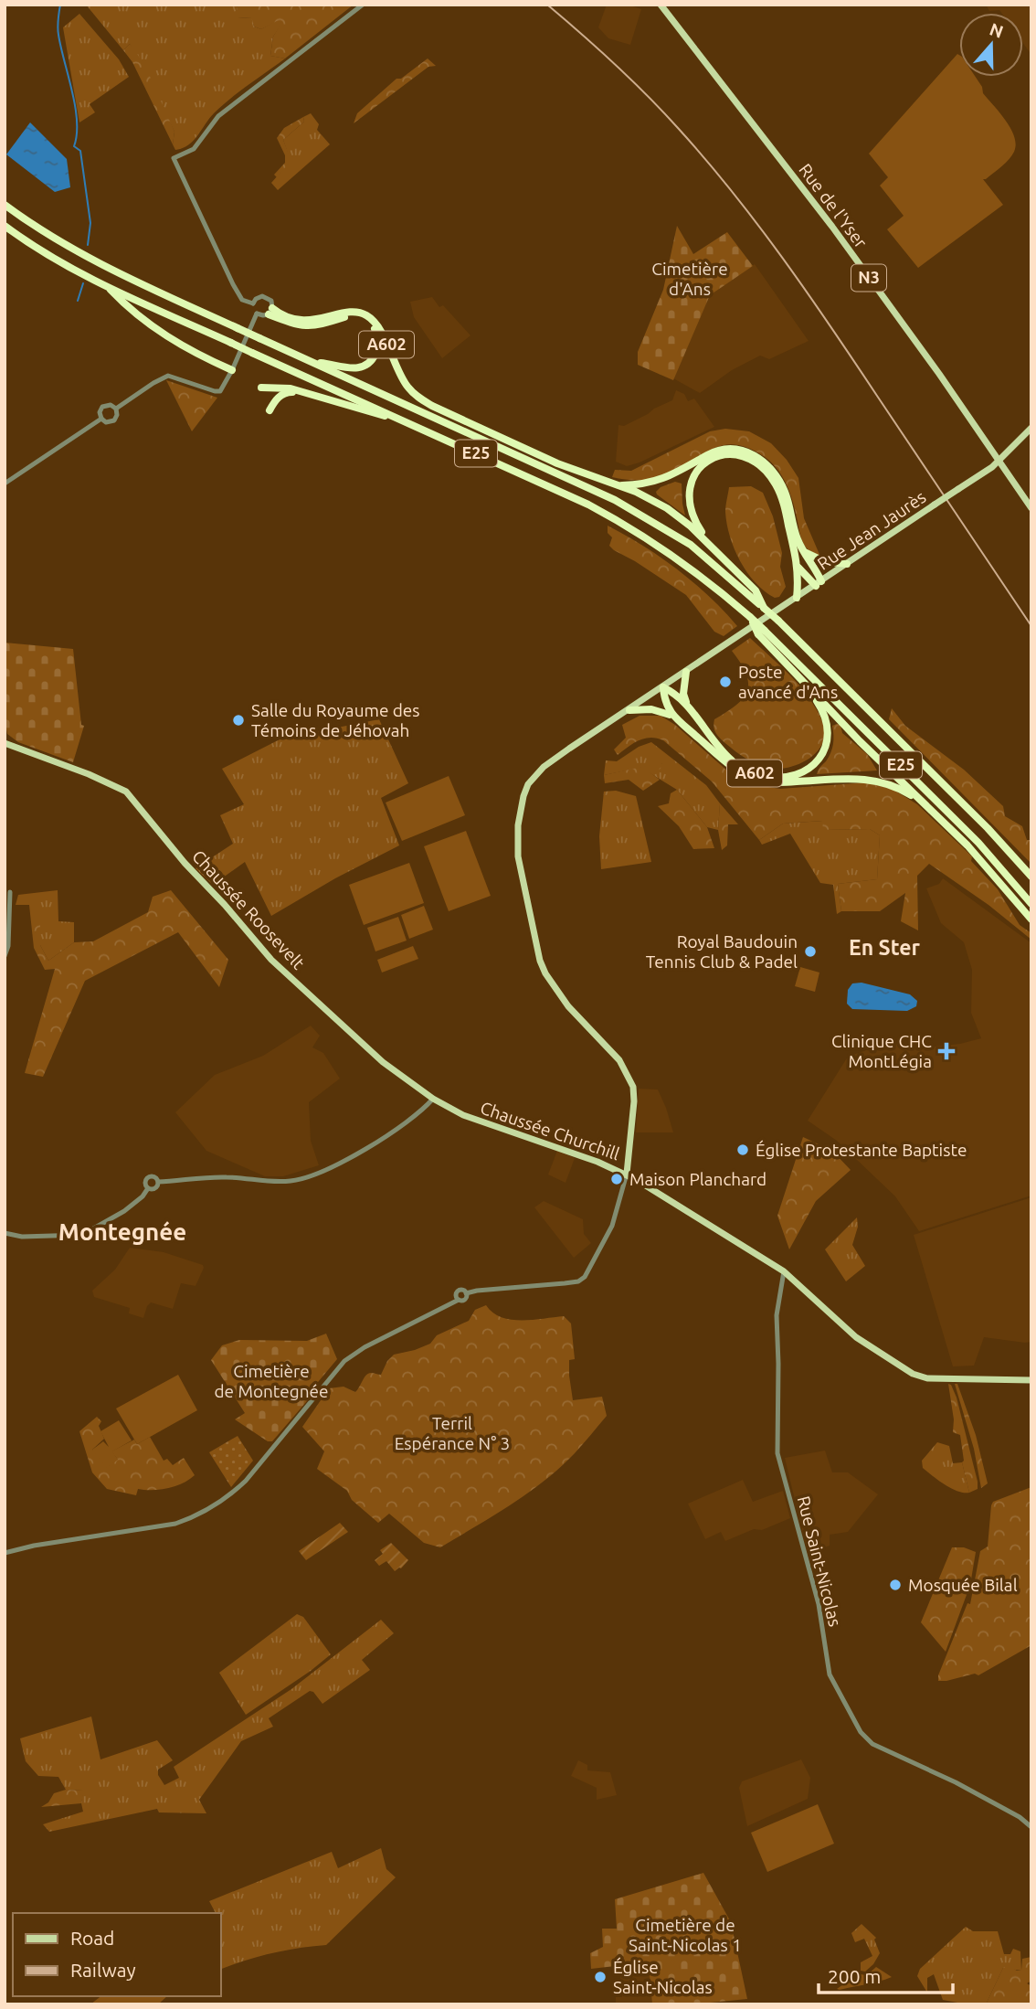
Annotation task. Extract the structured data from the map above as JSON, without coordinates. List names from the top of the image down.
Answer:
{
  "streets": {
    "highway": ["A602", "E25"],
    "main road": [
      "Rue de l'Yser",
      "N3",
      "Rue Jean Jaurès",
      "Chaussée Roosevelt",
      "Chaussée Churchill"
    ],
    "street": ["Rue Saint-Nicolas"]
  },
  "crossings": [
    ["Rue de l'Yser", "N3"],
    ["Rue de l'Yser", "Rue Jean Jaurès"],
    ["N3", "Rue Jean Jaurès"],
    ["A602", "E25"],
    ["A602", "Rue Jean Jaurès"],
    ["Rue Jean Jaurès", "Chaussée Churchill"],
    ["Chaussée Roosevelt", "Chaussée Churchill"],
    ["Chaussée Churchill", "Rue Saint-Nicolas"]
  ],
  "districts": ["En Ster", "Montegnée"],
  "parks": [
    "Cimetière d'Ans",
    "Cimetière de Montegnée",
    "Terril Espérance N° 3",
    "Cimetière de Saint-Nicolas 1"
  ],
  "places": {
    "other": [
      "Poste avancé d'Ans",
      "Salle du Royaume des Témoins de Jéhovah",
      "Royal Baudouin Tennis Club & Padel",
      "Église Protestante Baptiste",
      "Maison Planchard",
      "Mosquée Bilal",
      "Église Saint-Nicolas"
    ],
    "health": ["Clinique CHC MontLégia"]
  },
  "legend": ["Road", "Railway"],
  "scale_bar": "200 m",
  "north": "top"
}
